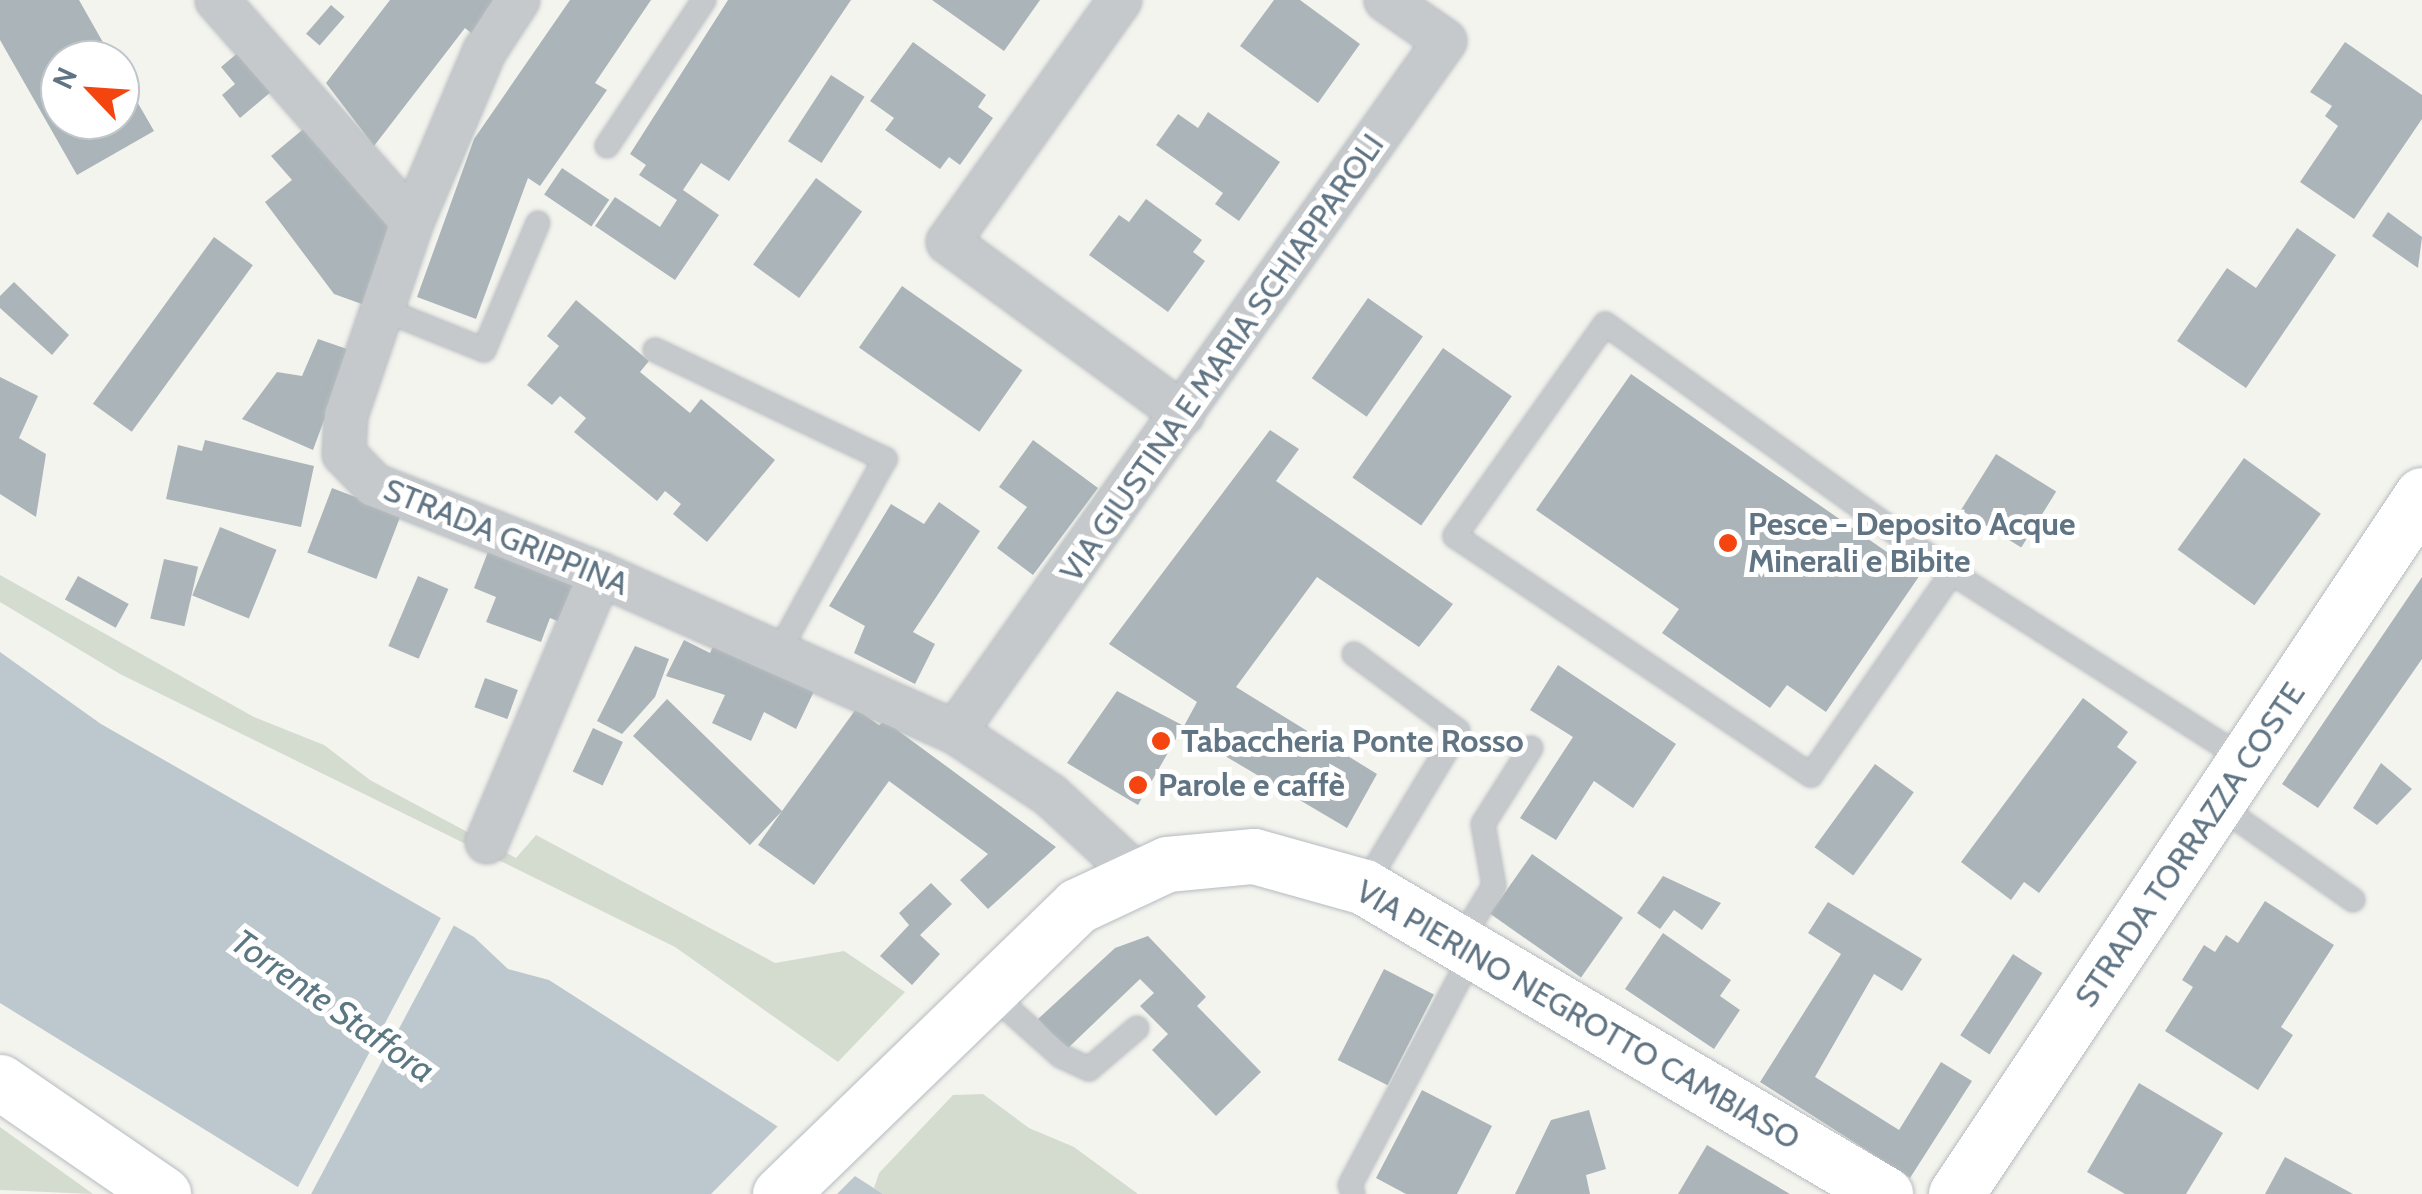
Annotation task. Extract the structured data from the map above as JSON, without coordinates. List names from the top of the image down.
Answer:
{
  "streets": {
    "street": [
      "VIA GIUSTINA E MARIA SCHIAPPAROLI",
      "STRADA GRIPPINA",
      "STRADA TORRAZZA COSTE",
      "VIA PIERINO NEGROTTO CAMBIASO"
    ]
  },
  "crossings": [
    ["VIA GIUSTINA E MARIA SCHIAPPAROLI", "STRADA GRIPPINA"],
    ["STRADA GRIPPINA", "VIA PIERINO NEGROTTO CAMBIASO"]
  ],
  "water": ["Torrente Staffora"],
  "places": ["Pesce - Deposito Acque Minerali e Bibite", "Tabaccheria Ponte Rosso", "Parole e caffè"],
  "north": "top left"
}
